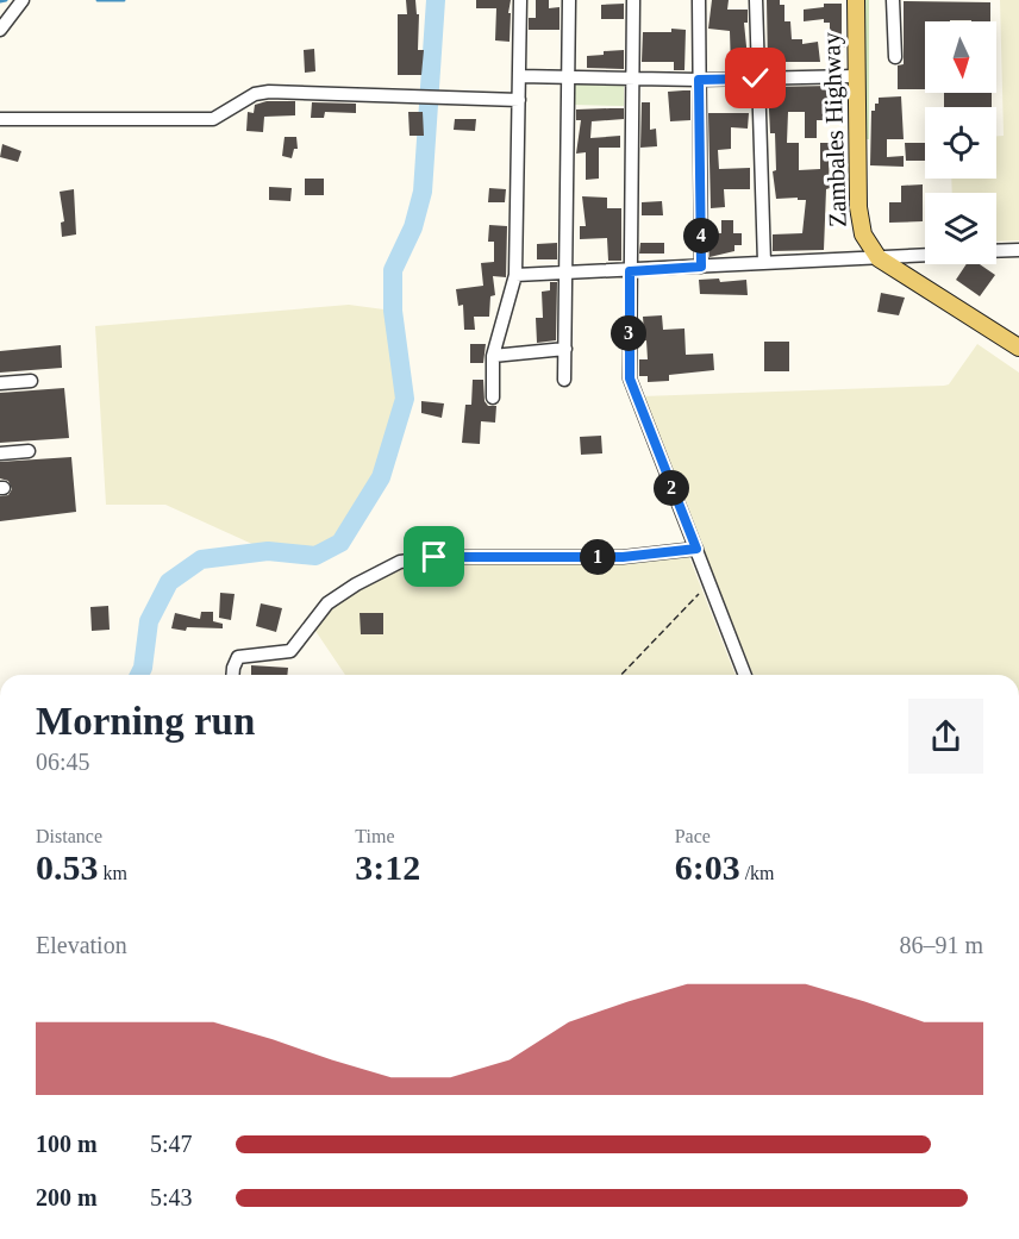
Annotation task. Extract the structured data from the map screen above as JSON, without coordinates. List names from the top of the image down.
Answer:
{
  "streets": {
    "main road": ["Zambales Highway"]
  },
  "north": "bottom",
  "page": {
    "pins": [
      "4",
      "3",
      "2",
      "1"
    ],
    "heading": ["Morning run", "06:45"],
    "stats": [
      ["Distance", "0.53 km"],
      ["Time", "3:12"],
      ["Pace", "6:03 /km"]
    ],
    "chart": ["Elevation", "86–91 m"],
    "list": [
      {
        "name": "100 m",
        "note": "5:47"
      },
      {
        "name": "200 m",
        "note": "5:43"
      }
    ]
  }
}
